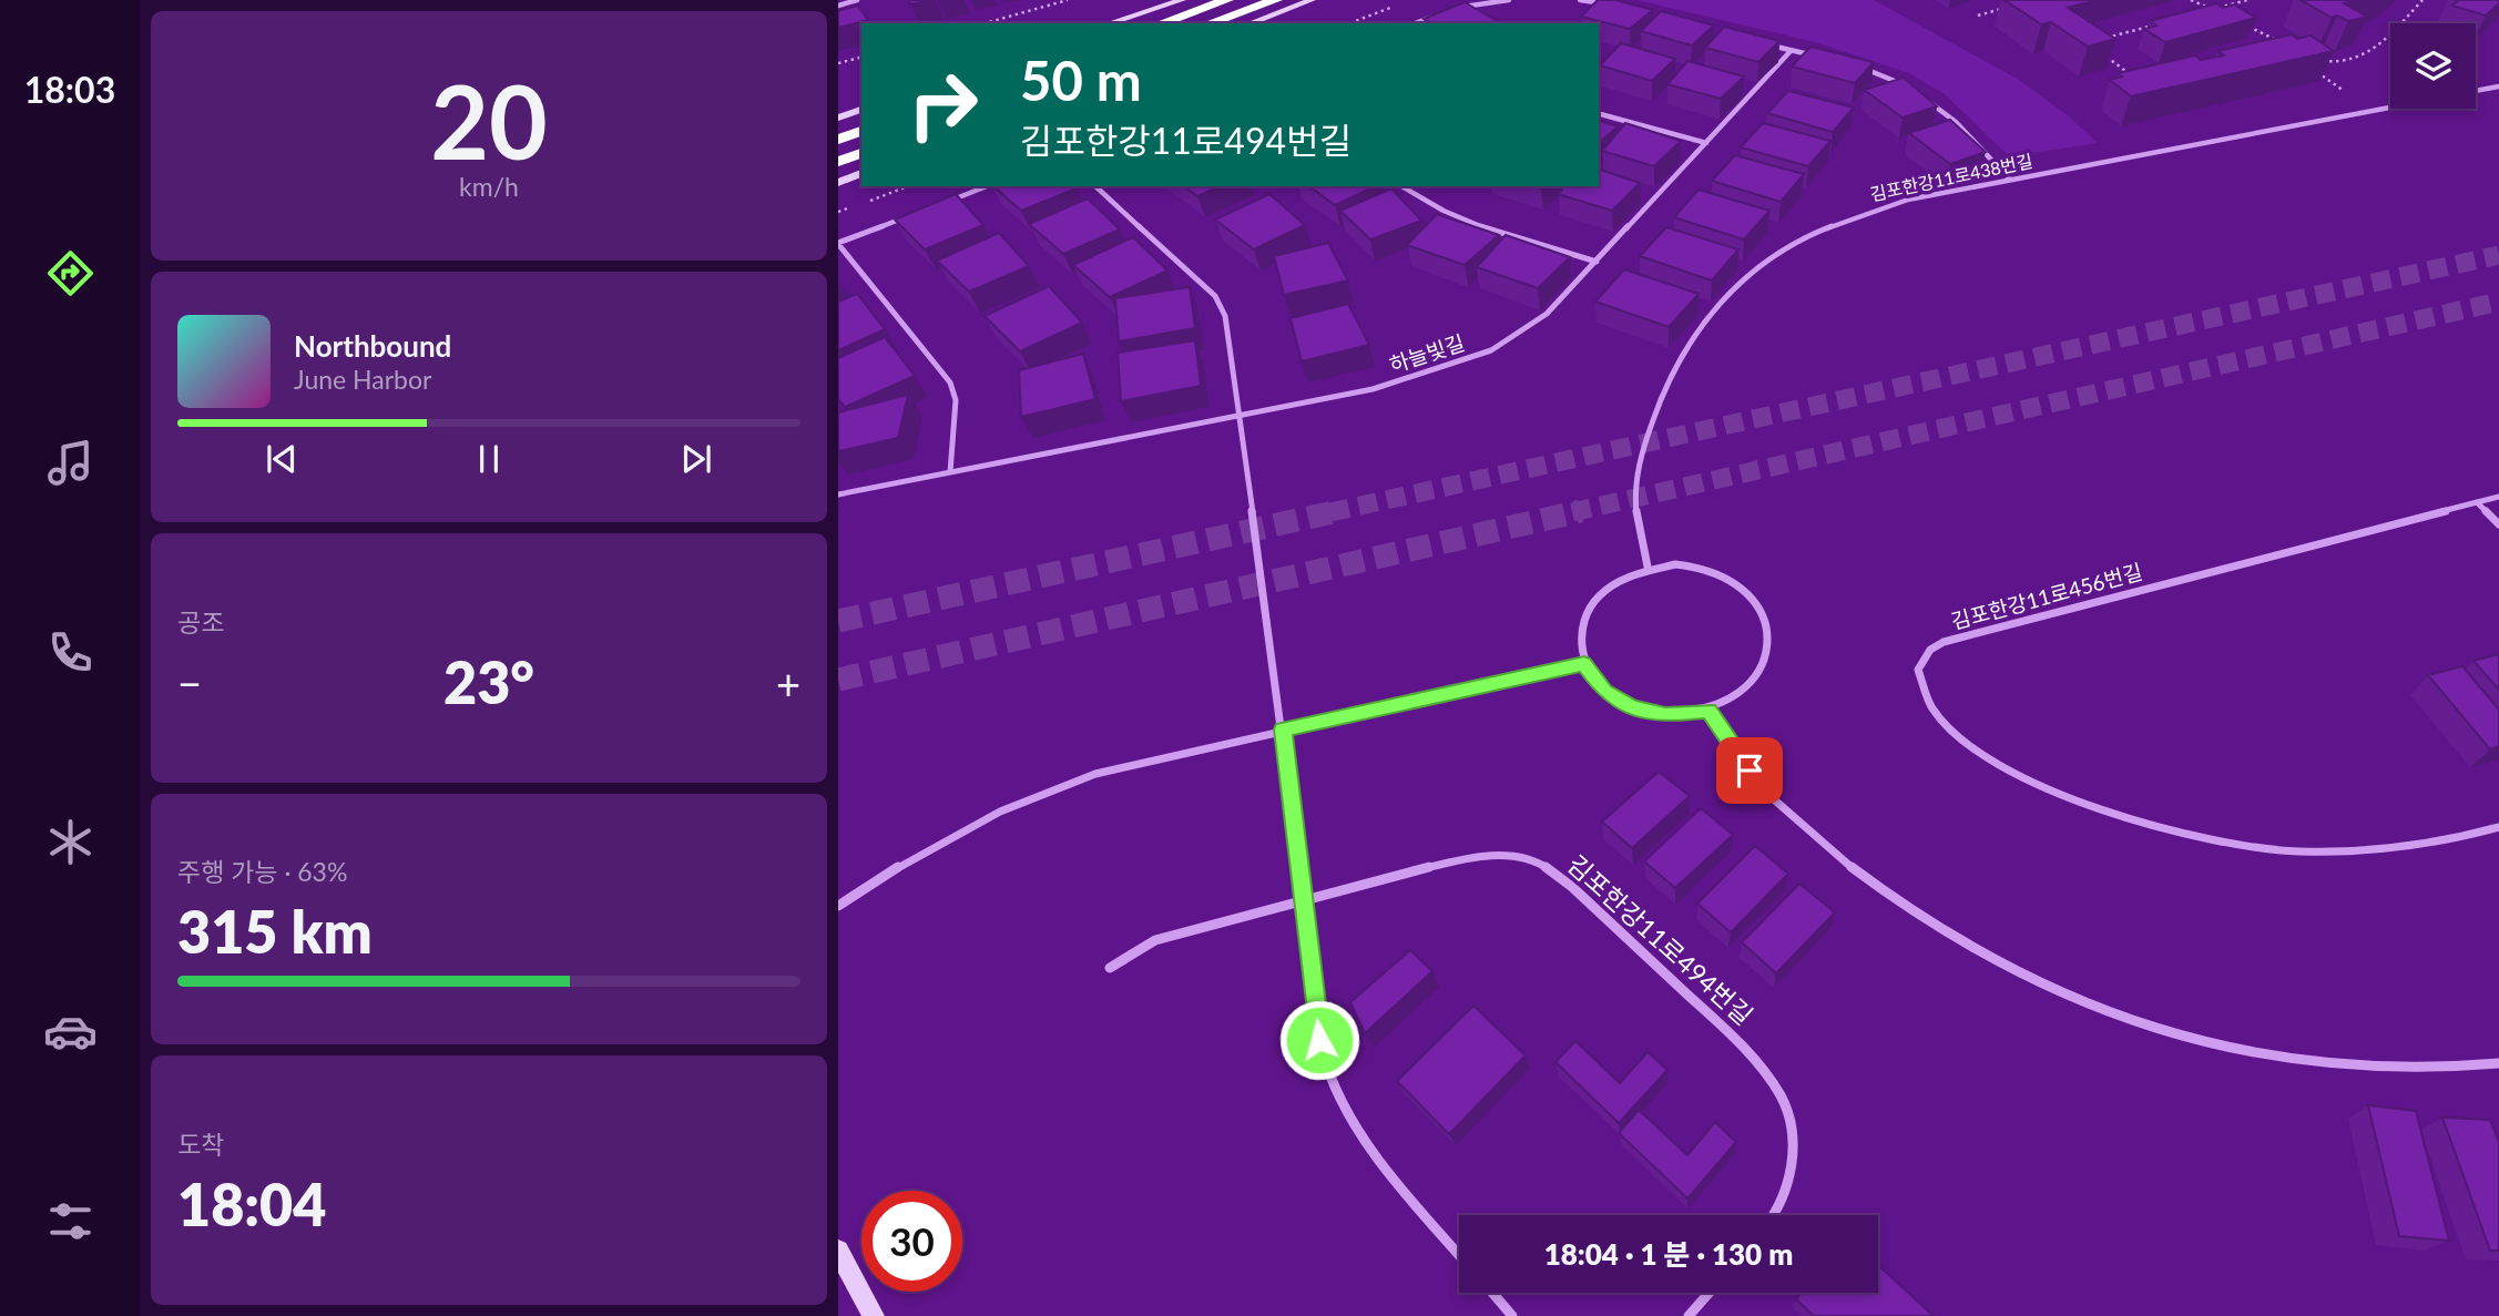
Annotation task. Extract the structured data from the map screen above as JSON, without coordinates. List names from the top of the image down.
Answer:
{
  "streets": {
    "street": [
      "김포한강11로438번길",
      "하늘빛길",
      "김포한강11로456번길",
      "김포한강11로494번길"
    ]
  },
  "page": {
    "tabs": "18:03",
    "tile": [
      ["20", "km/h"],
      "공조",
      ["주행 가능 · 63%", "315 km"],
      ["도착", "18:04"]
    ],
    "turn": ["50 m", "김포한강11로494번길"],
    "song": ["Northbound", "June Harbor"],
    "heat": ["−", "23°", "+"],
    "limit": "30",
    "trip": "18:04 · 1 분 · 130 m"
  }
}
